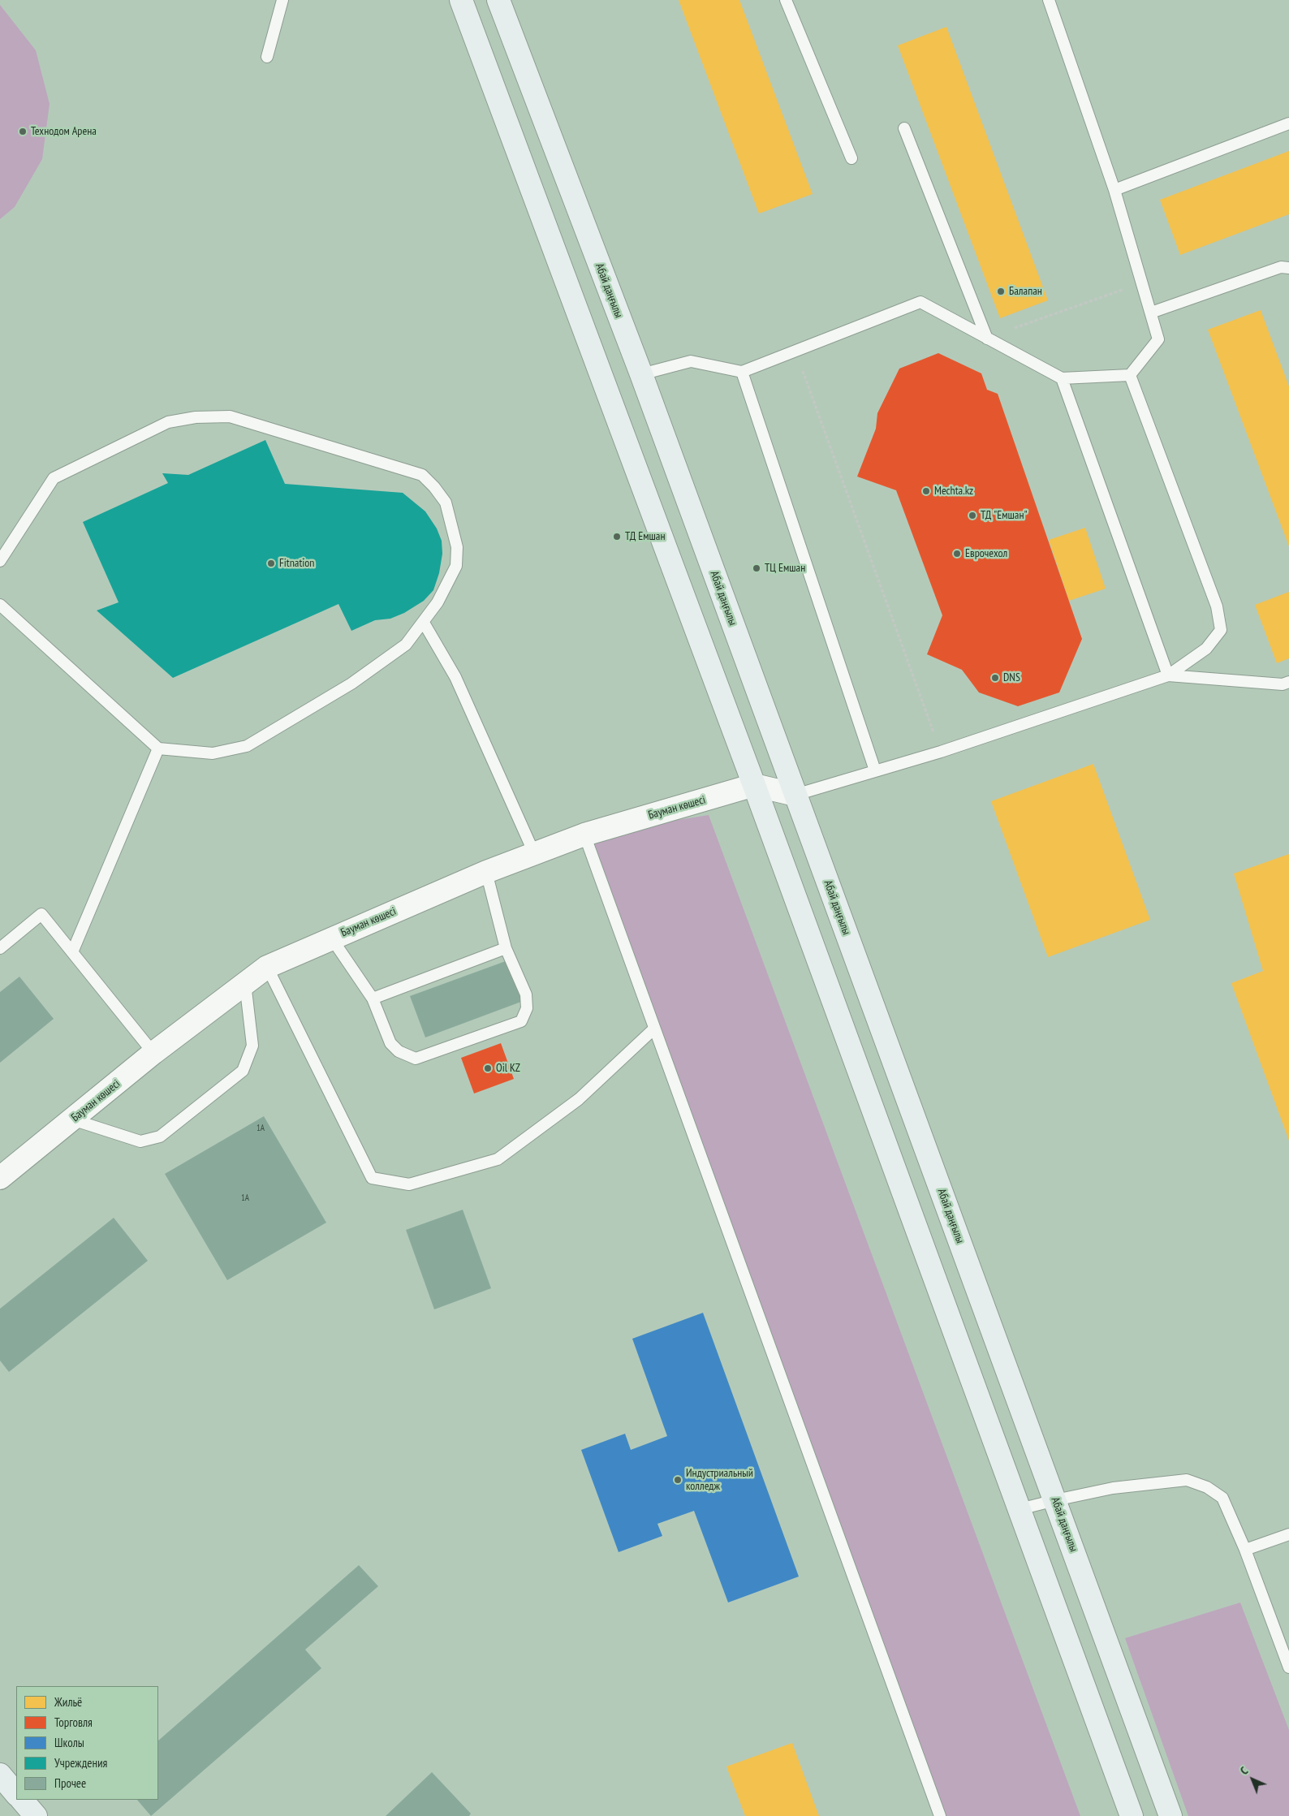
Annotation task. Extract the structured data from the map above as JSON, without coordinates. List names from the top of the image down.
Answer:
{
  "streets": {
    "main road": ["Абай даңғылы"],
    "street": ["Бауман көшесі"]
  },
  "crossings": [
    ["Абай даңғылы", "Бауман көшесі"]
  ],
  "places": [
    "Технодом Арена",
    "Балапан",
    "Mechta.kz",
    "ТД \"Емшан\"",
    "ТД Емшан",
    "Еврочехол",
    "Fitnation",
    "ТЦ Емшан",
    "DNS",
    "Oil KZ",
    "Индустриальный колледж"
  ],
  "house_numbers": ["1A", "1A"],
  "legend": [
    "Жильё",
    "Торговля",
    "Школы",
    "Учреждения",
    "Прочее"
  ],
  "north": "top left"
}
